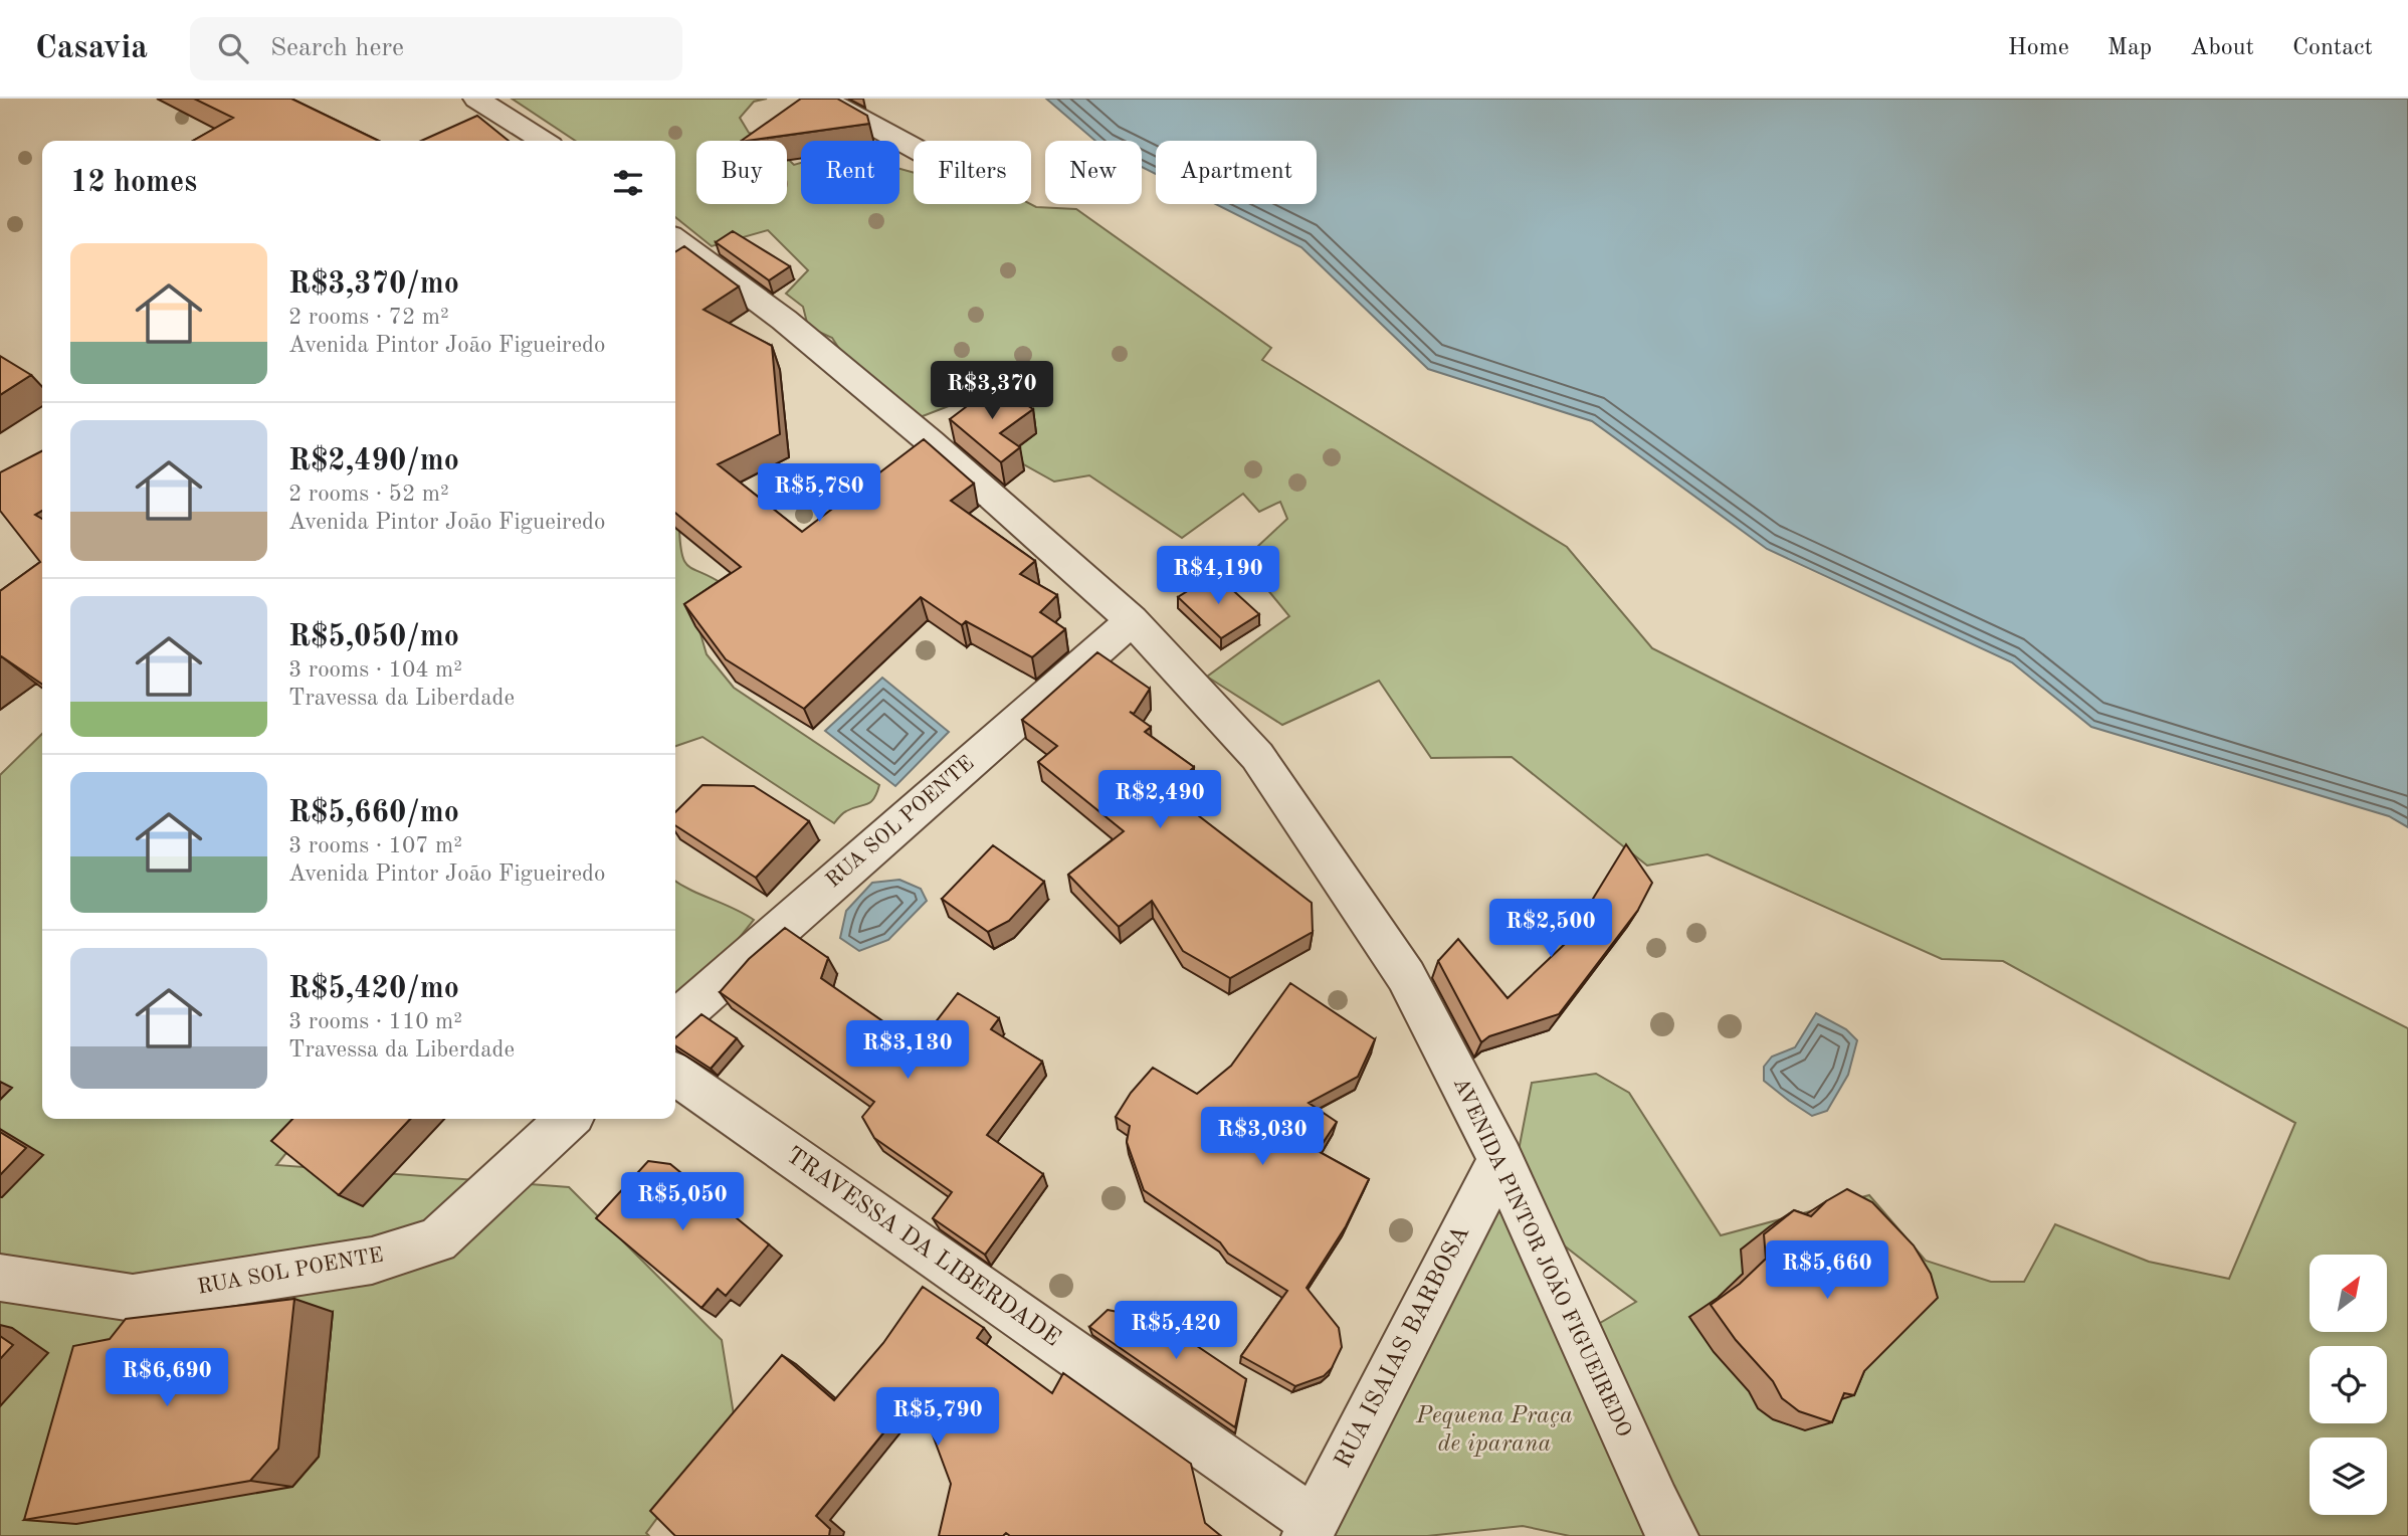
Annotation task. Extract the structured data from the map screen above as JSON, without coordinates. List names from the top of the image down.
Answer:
{
  "streets": {
    "street": [
      "RUA SOL POENTE",
      "TRAVESSA DA LIBERDADE",
      "AVENIDA PINTOR JOÃO FIGUEIREDO",
      "RUA ISAIAS BARBOSA"
    ]
  },
  "crossings": [
    ["RUA SOL POENTE", "AVENIDA PINTOR JOÃO FIGUEIREDO"],
    ["TRAVESSA DA LIBERDADE", "RUA ISAIAS BARBOSA"],
    ["AVENIDA PINTOR JOÃO FIGUEIREDO", "RUA ISAIAS BARBOSA"]
  ],
  "parks": ["Pequena Praça de iparana"],
  "north": "top right",
  "page": {
    "header": "Casavia",
    "search": "Search here",
    "nav": [
      "Home",
      "Map",
      "About",
      "Contact"
    ],
    "chip": [
      "Buy",
      "Rent",
      "Filters",
      "New",
      "Apartment"
    ],
    "heading": "12 homes",
    "list": [
      {
        "name": "R$3,370/mo",
        "note": "2 rooms · 72 m² · Avenida Pintor João Figueiredo"
      },
      {
        "name": "R$2,490/mo",
        "note": "2 rooms · 52 m² · Avenida Pintor João Figueiredo"
      },
      {
        "name": "R$5,050/mo",
        "note": "3 rooms · 104 m² · Travessa da Liberdade"
      },
      {
        "name": "R$5,660/mo",
        "note": "3 rooms · 107 m² · Avenida Pintor João Figueiredo"
      },
      {
        "name": "R$5,420/mo",
        "note": "3 rooms · 110 m² · Travessa da Liberdade"
      }
    ],
    "price": [
      "R$3,370",
      "R$5,780",
      "R$4,190",
      "R$2,490",
      "R$2,500",
      "R$3,130",
      "R$3,030",
      "R$5,050",
      "R$5,660",
      "R$5,420",
      "R$6,690",
      "R$5,790"
    ]
  }
}
